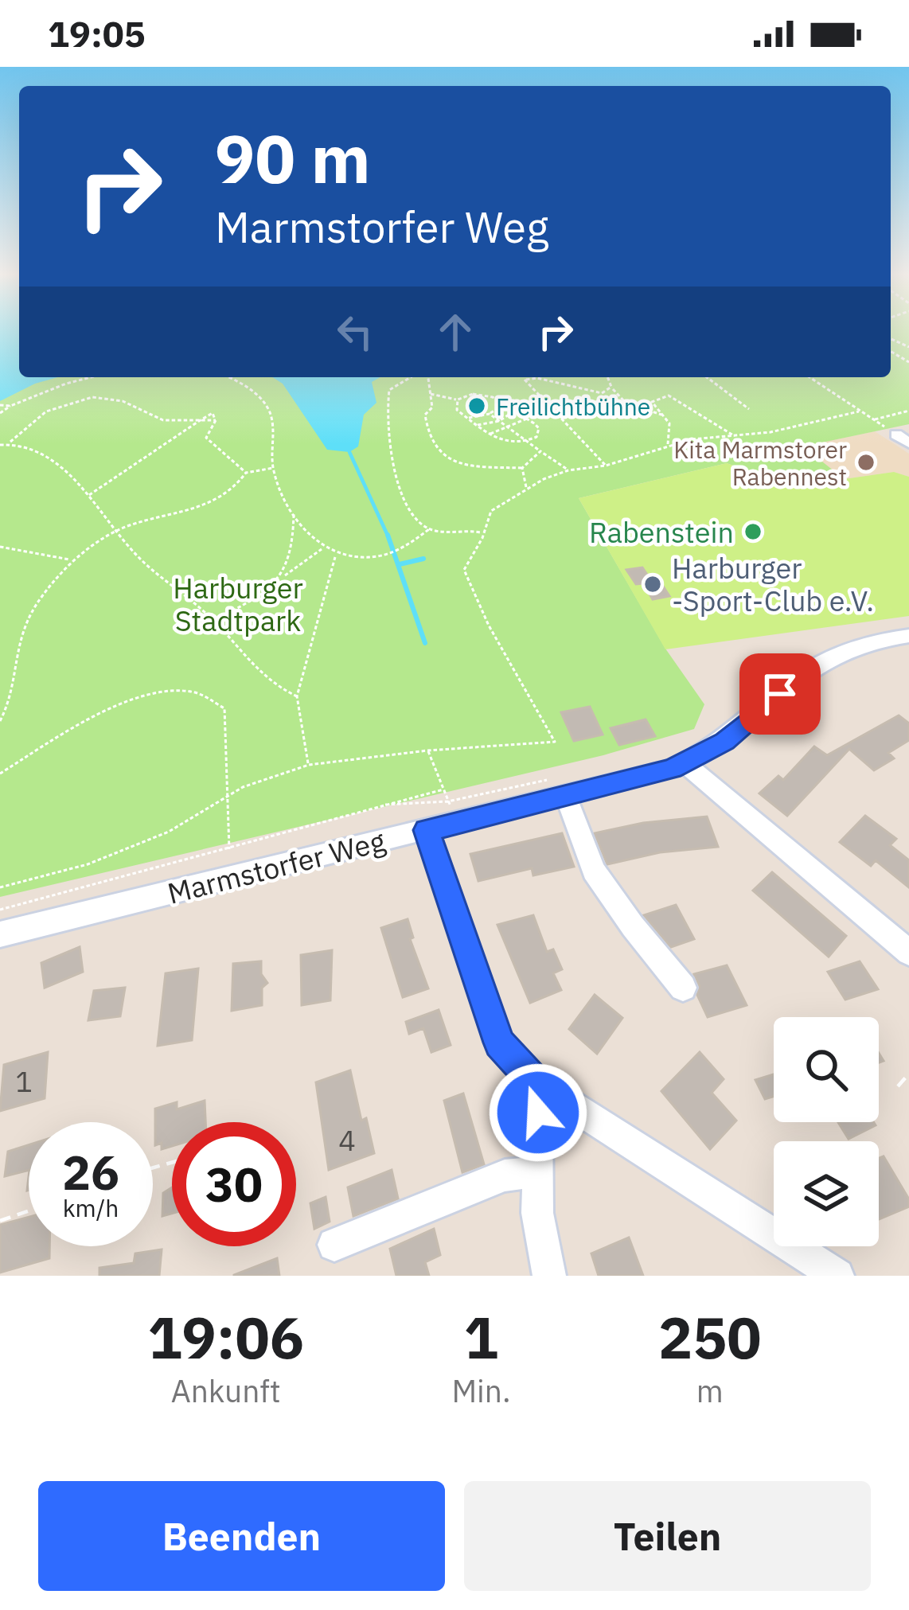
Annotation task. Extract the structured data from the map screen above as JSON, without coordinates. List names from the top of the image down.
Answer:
{
  "streets": {
    "street": ["Marmstorfer Weg"]
  },
  "parks": ["Harburger Stadtpark"],
  "places": [
    "Freilichtbühne",
    "Kita Marmstorer Rabennest",
    "Rabenstein",
    "Harburger -Sport-Club e.V."
  ],
  "house_numbers": ["1", "4"],
  "page": {
    "status": "19:05",
    "turn": ["90 m", "Marmstorfer Weg"],
    "speed": "26 km/h",
    "limit": "30",
    "eta": [
      "19:06",
      "Ankunft",
      "1",
      "Min.",
      "250",
      "m"
    ],
    "buttons": ["Beenden", "Teilen"]
  }
}
